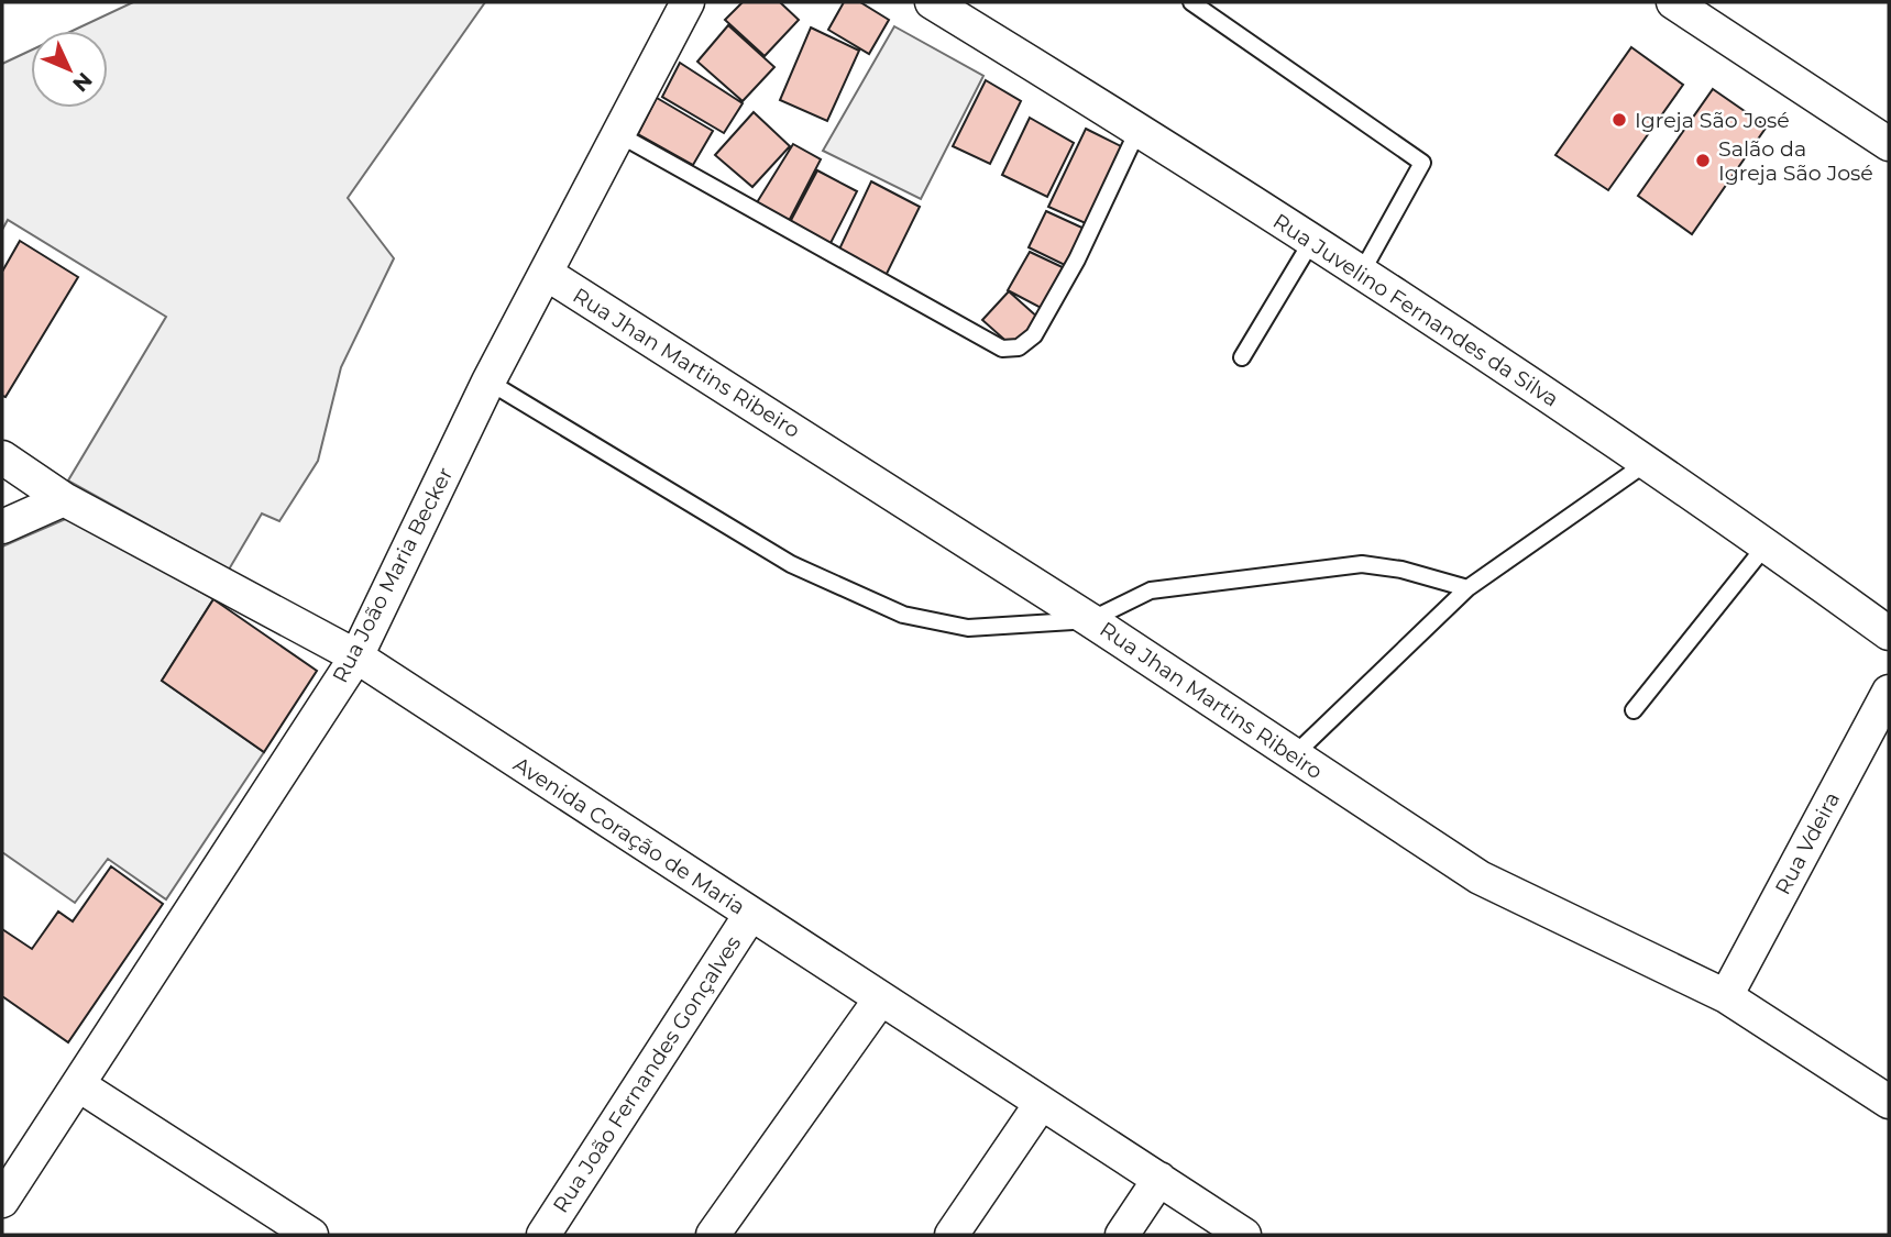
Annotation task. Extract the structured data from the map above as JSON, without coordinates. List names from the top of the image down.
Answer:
{
  "streets": {
    "street": [
      "Rua Juvelino Fernandes da Silva",
      "Rua Jhan Martins Ribeiro",
      "Rua João Maria Becker",
      "Avenida Coração de Maria",
      "Rua Vdeira",
      "Rua João Fernandes Gonçalves"
    ]
  },
  "crossings": [
    ["Rua Jhan Martins Ribeiro", "Rua João Maria Becker"],
    ["Rua Jhan Martins Ribeiro", "Rua Vdeira"],
    ["Rua João Maria Becker", "Avenida Coração de Maria"],
    ["Avenida Coração de Maria", "Rua João Fernandes Gonçalves"]
  ],
  "places": ["Igreja São José", "Salão da Igreja São José"],
  "north": "bottom right"
}
